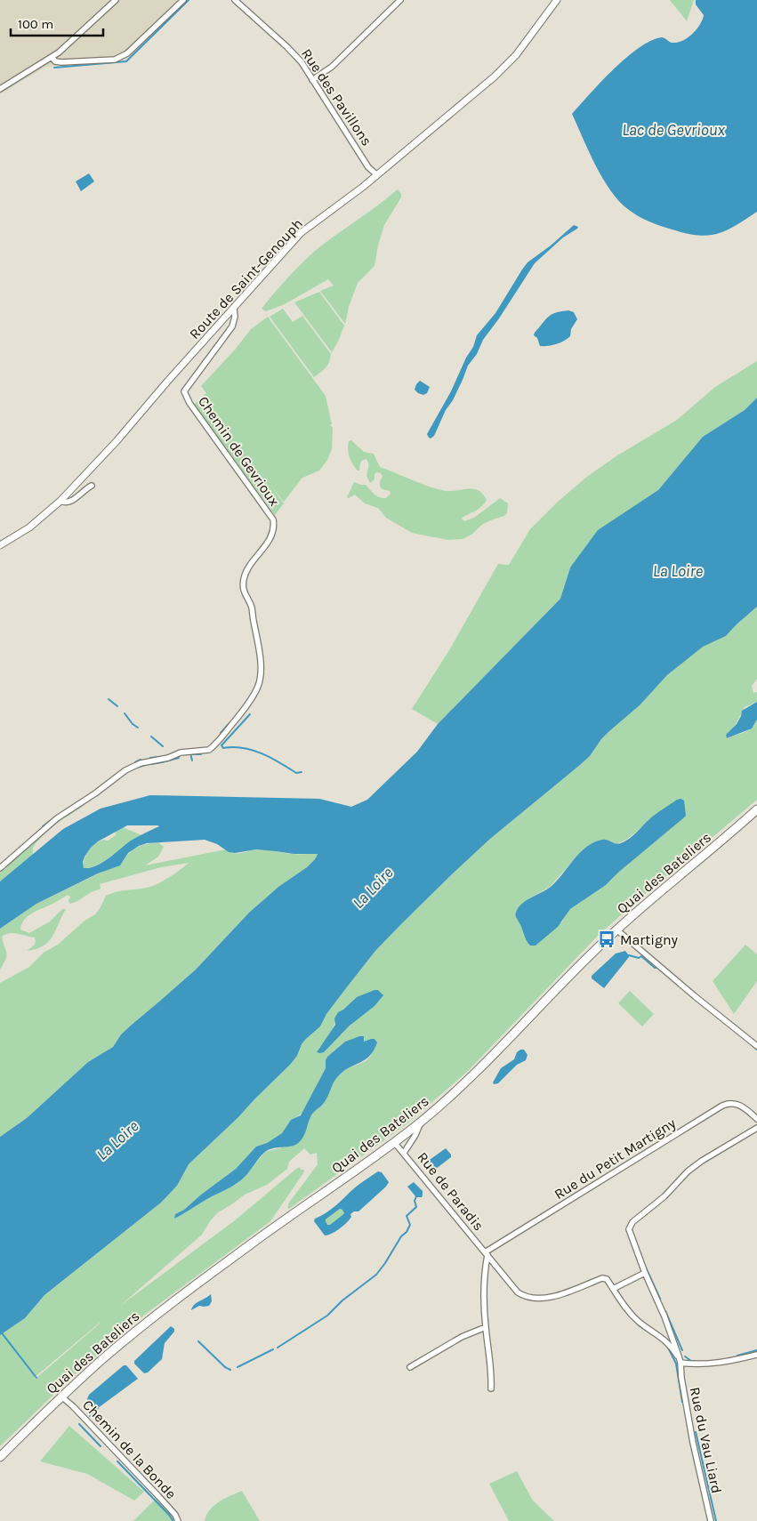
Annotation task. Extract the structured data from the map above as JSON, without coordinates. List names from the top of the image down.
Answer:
{
  "streets": {
    "main road": ["Quai des Bateliers"],
    "street": [
      "Rue des Pavillons",
      "Route de Saint-Genouph",
      "Chemin de Gevrioux",
      "Rue du Petit Martigny",
      "Rue de Paradis",
      "Rue du Vau Liard",
      "Chemin de la Bonde"
    ]
  },
  "crossings": [
    ["Rue des Pavillons", "Route de Saint-Genouph"],
    ["Route de Saint-Genouph", "Chemin de Gevrioux"],
    ["Quai des Bateliers", "Rue de Paradis"],
    ["Quai des Bateliers", "Chemin de la Bonde"],
    ["Rue du Petit Martigny", "Rue de Paradis"]
  ],
  "water": ["Lac de Gevrioux", "La Loire"],
  "places": {
    "bus stop": ["Martigny"]
  },
  "scale_bar": "100 m"
}
